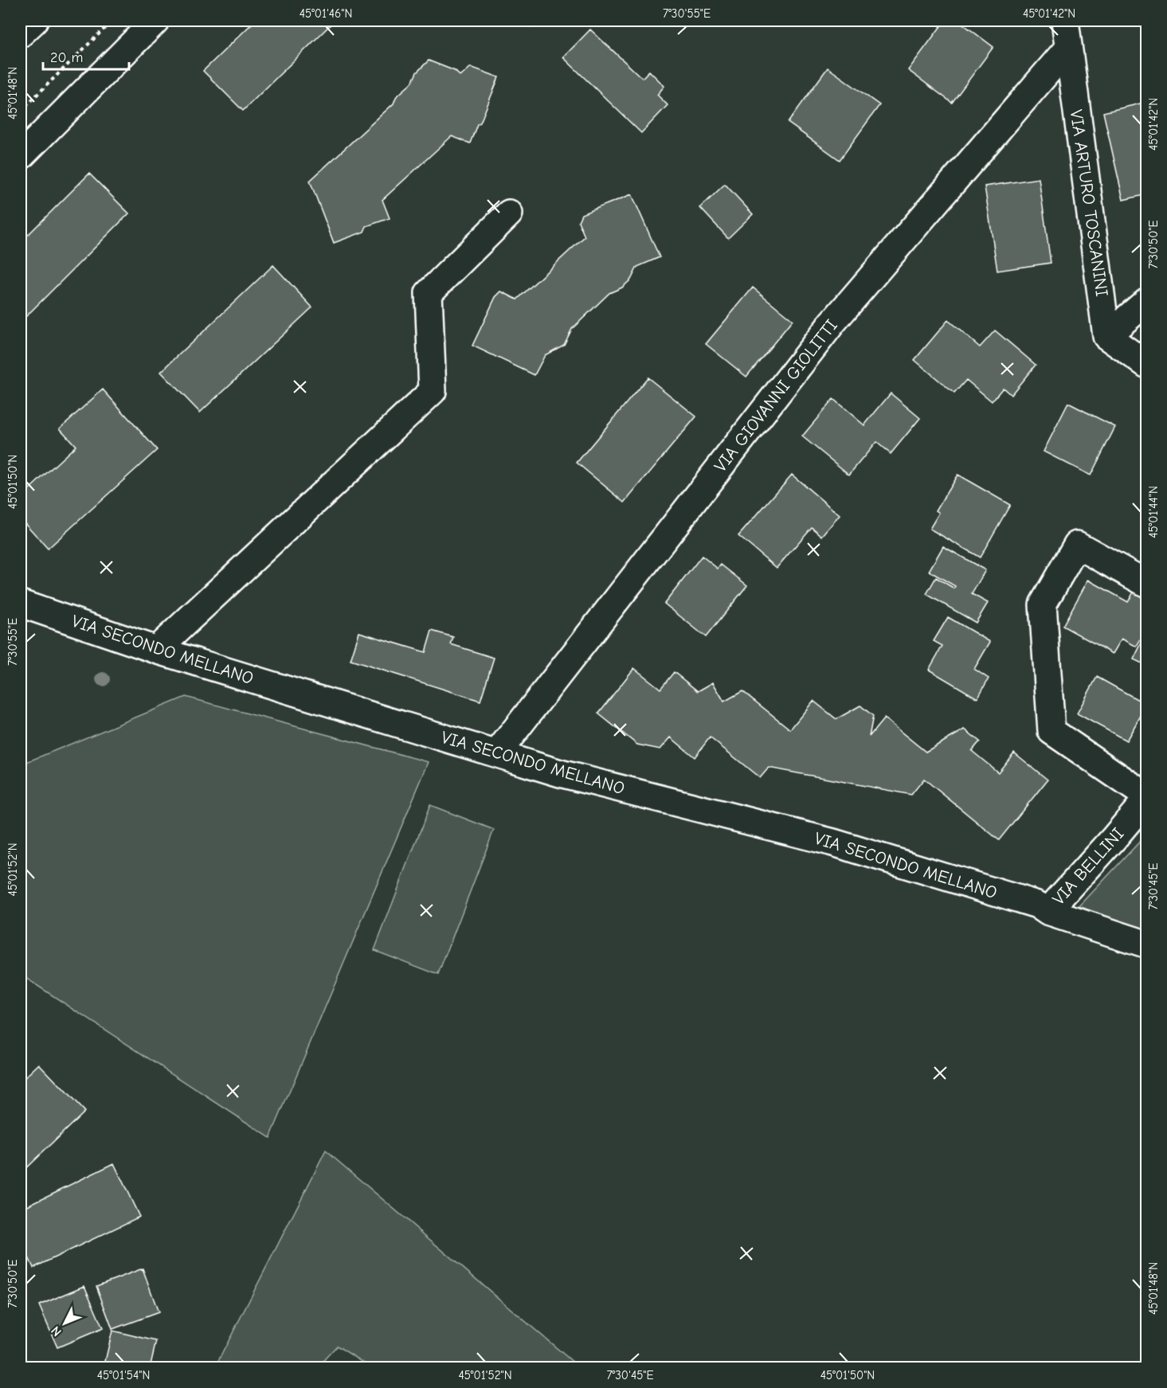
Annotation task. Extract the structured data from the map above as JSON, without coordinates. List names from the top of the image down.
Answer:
{
  "streets": {
    "street": [
      "VIA ARTURO TOSCANINI",
      "VIA GIOVANNI GIOLITTI",
      "VIA SECONDO MELLANO",
      "VIA BELLINI"
    ]
  },
  "crossings": [
    ["VIA ARTURO TOSCANINI", "VIA GIOVANNI GIOLITTI"],
    ["VIA GIOVANNI GIOLITTI", "VIA SECONDO MELLANO"],
    ["VIA SECONDO MELLANO", "VIA BELLINI"]
  ],
  "scale_bar": "20 m",
  "north": "bottom left",
  "coordinates": [
    "45°01'46\"N",
    "7°30'55\"E",
    "45°01'42\"N",
    "45°01'48\"N",
    "7°30'50\"E",
    "45°01'50\"N",
    "45°01'44\"N",
    "45°01'52\"N",
    "7°30'45\"E",
    "45°01'54\"N"
  ]
}
